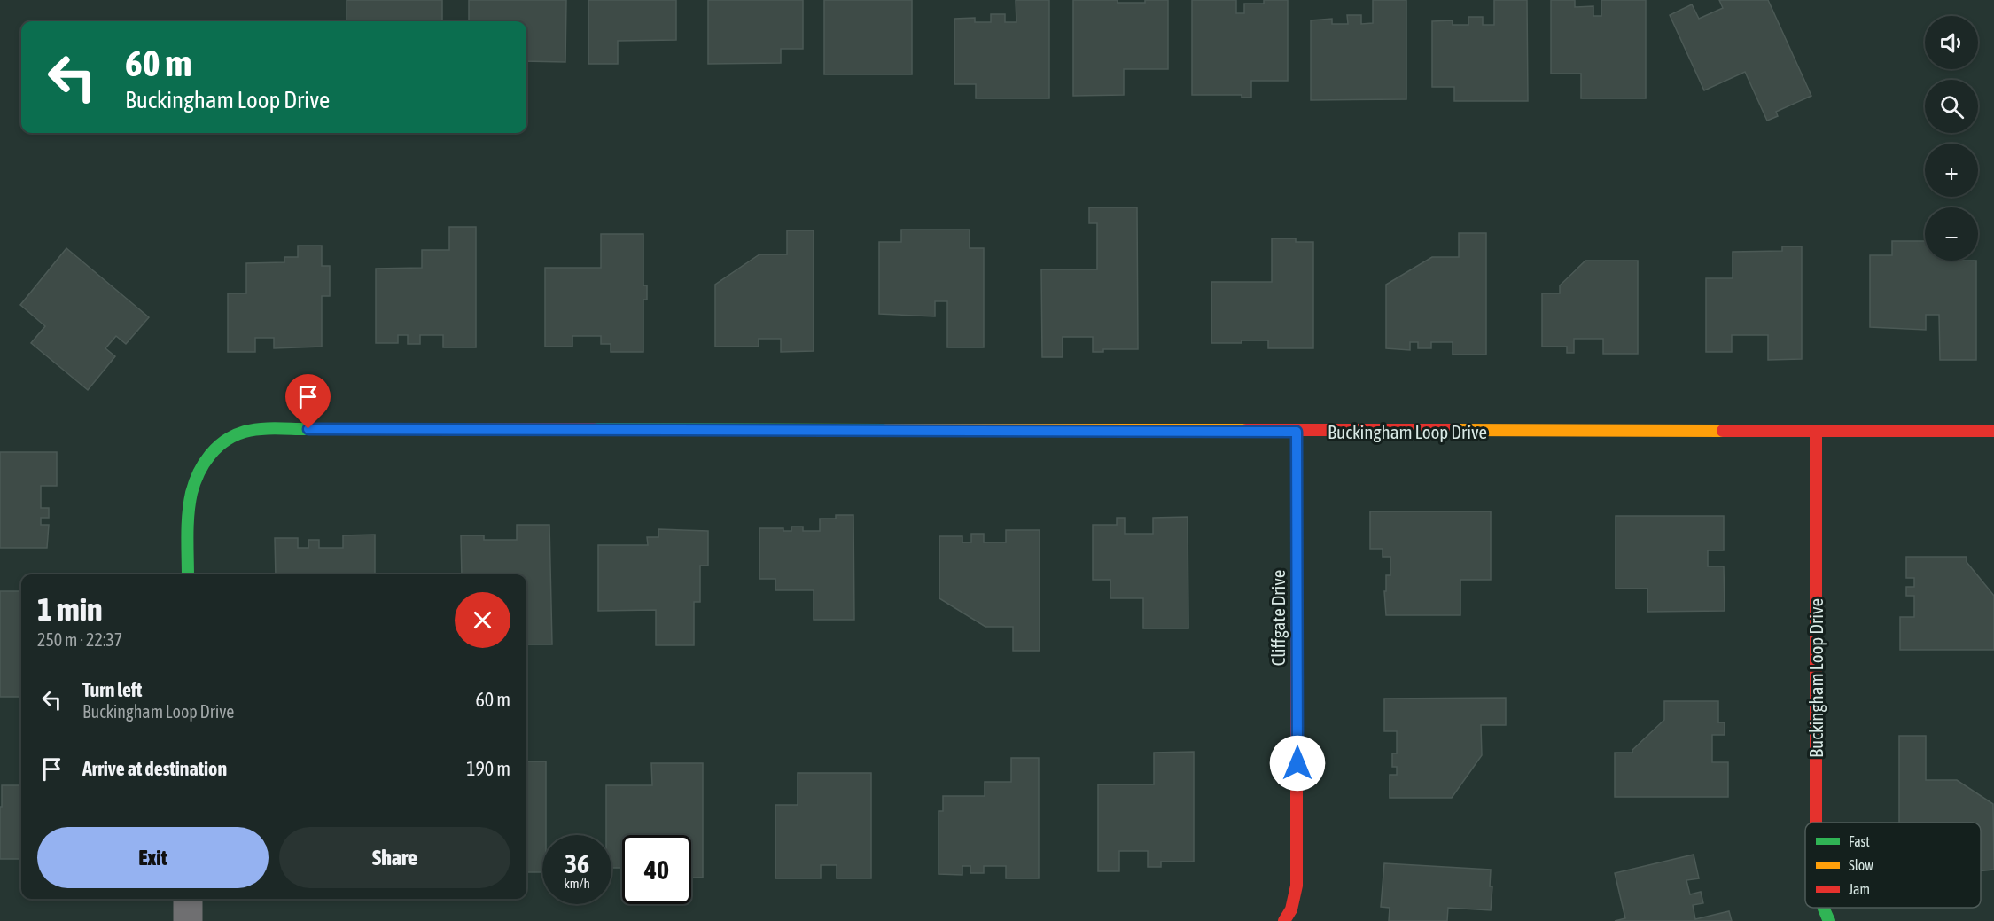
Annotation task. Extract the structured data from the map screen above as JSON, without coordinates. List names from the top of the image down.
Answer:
{
  "streets": {
    "street": ["Buckingham Loop Drive", "Cliffgate Drive"]
  },
  "crossings": [
    ["Buckingham Loop Drive", "Cliffgate Drive"]
  ],
  "legend": ["Fast", "Slow", "Jam"],
  "page": {
    "map_buttons": ["+", "−"],
    "turn": ["60 m", "Buckingham Loop Drive"],
    "heading": ["1 min", "250 m · 22:37"],
    "list": [
      {
        "name": "Turn left",
        "note": "Buckingham Loop Drive",
        "value": "60 m"
      },
      {
        "name": "Arrive at destination",
        "value": "190 m"
      }
    ],
    "buttons": ["Exit", "Share"],
    "speed": "36 km/h",
    "limit": "40"
  }
}
